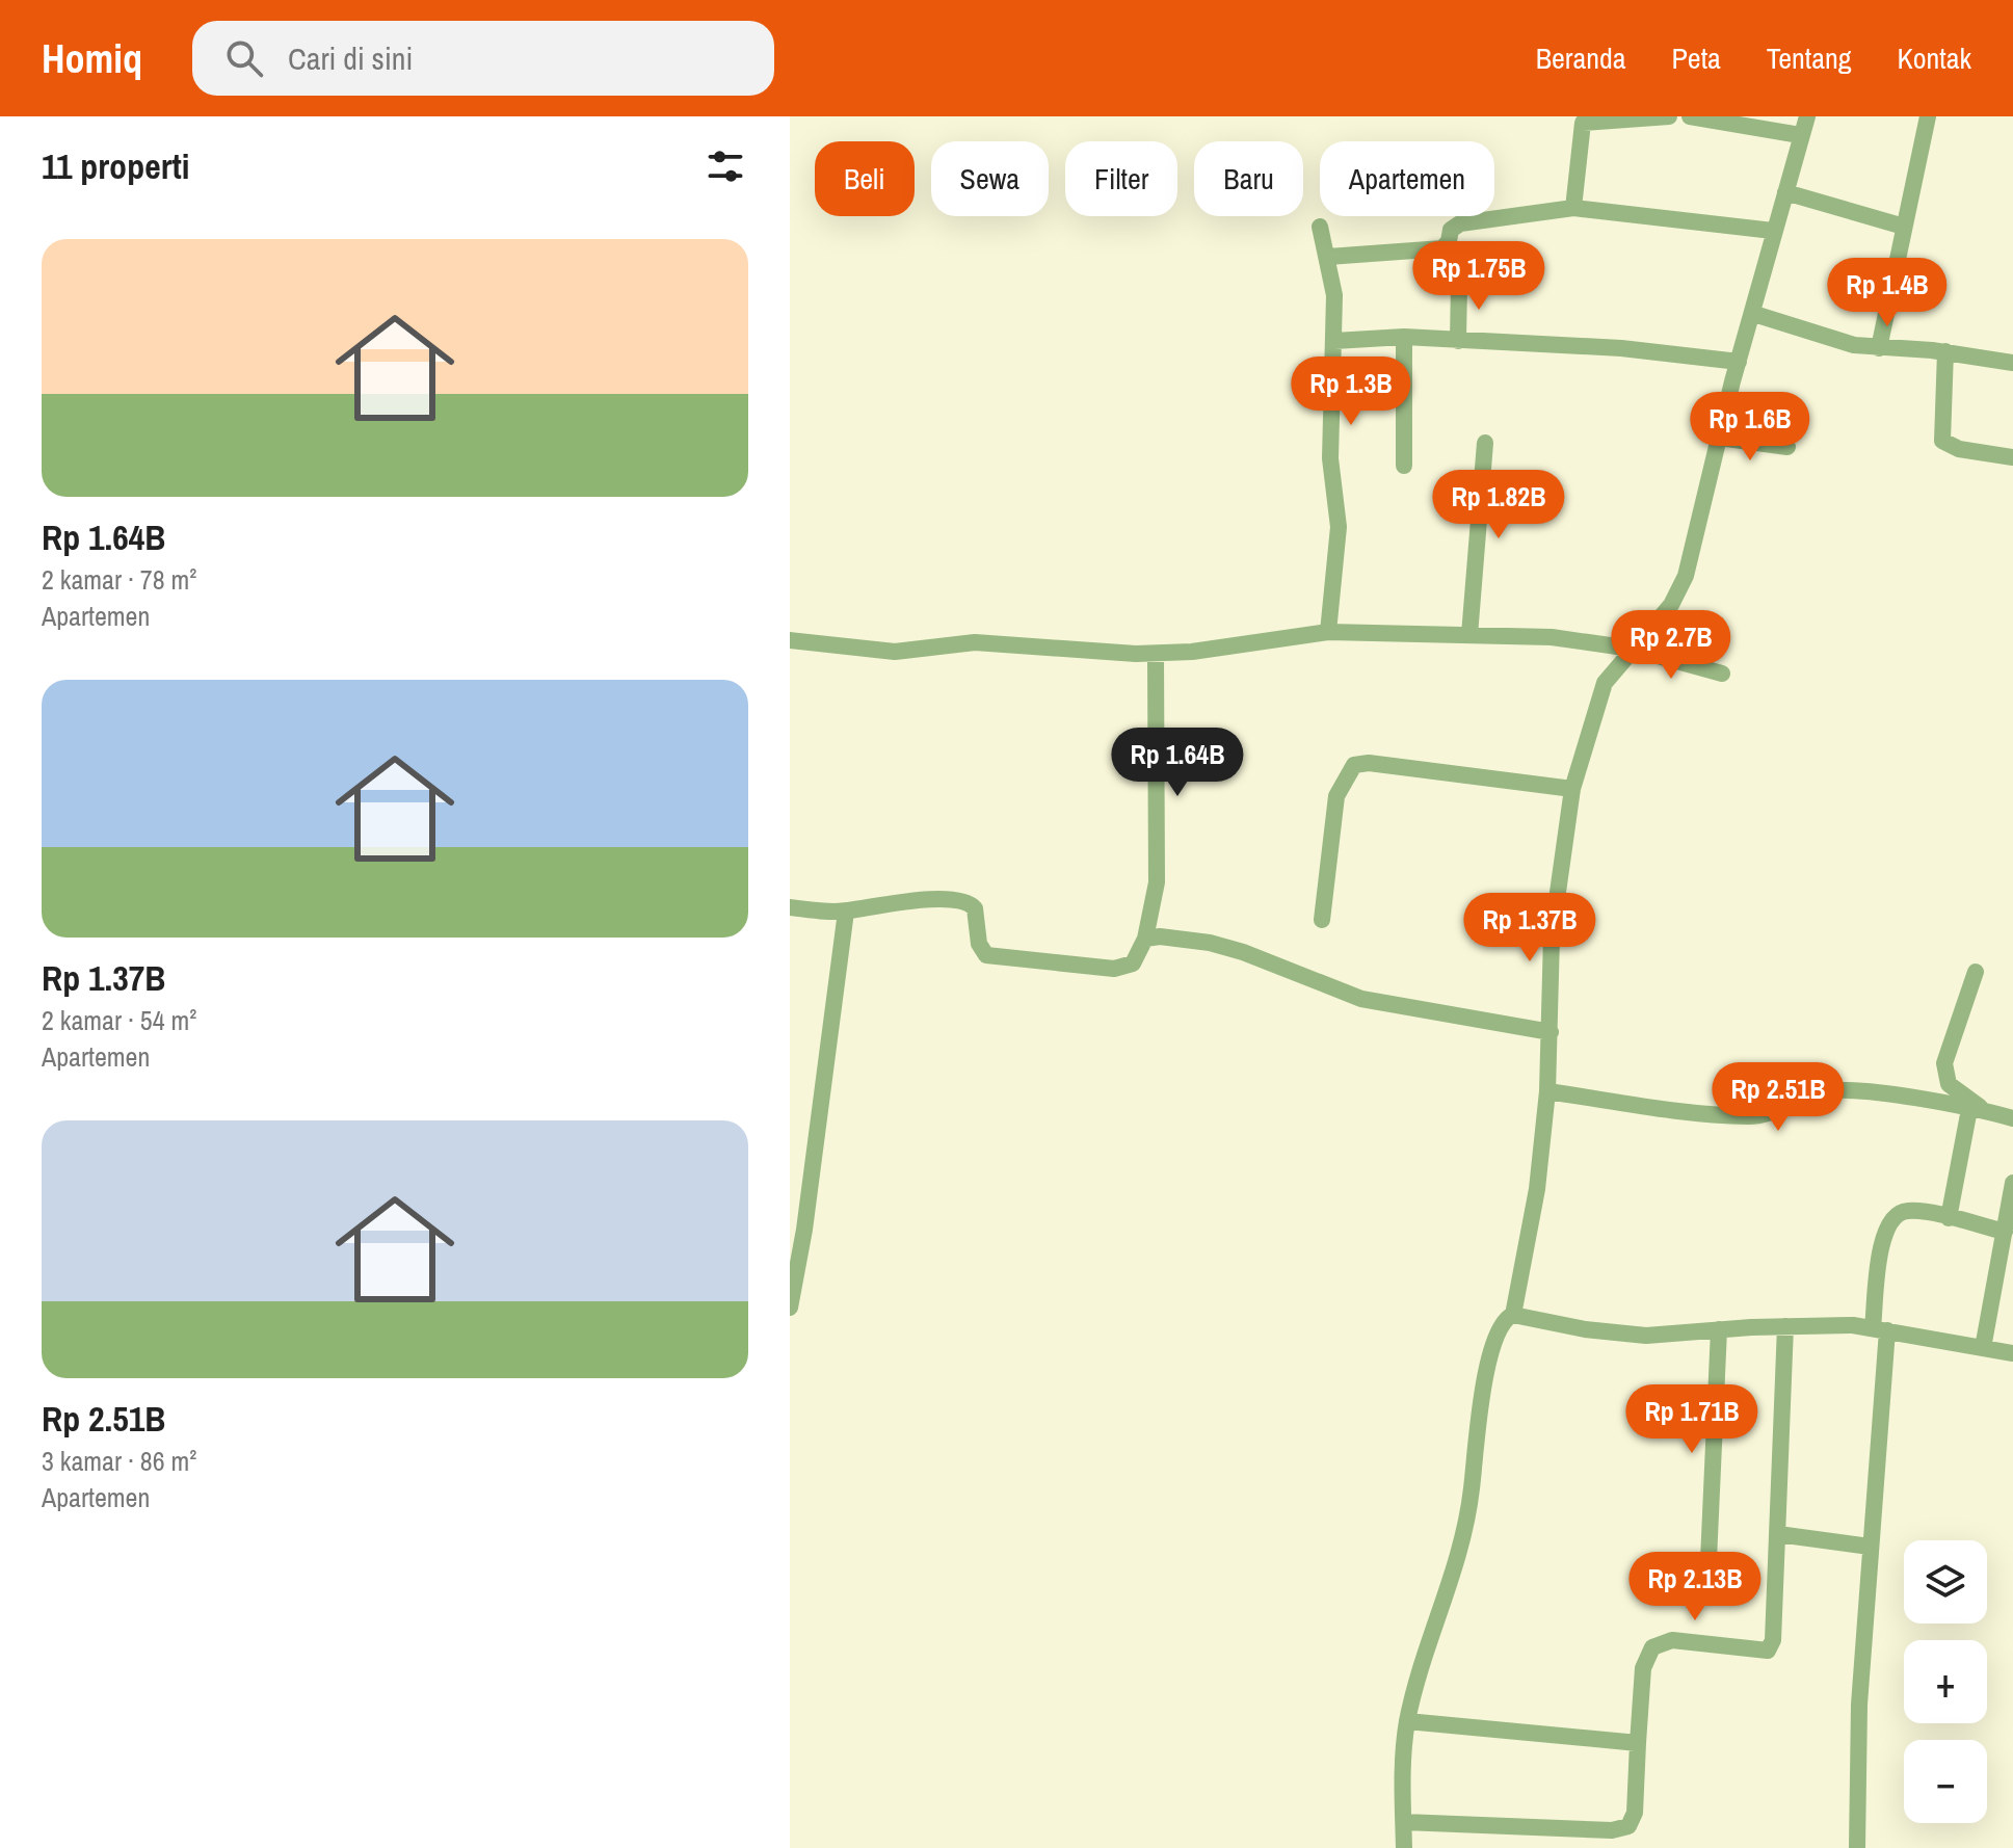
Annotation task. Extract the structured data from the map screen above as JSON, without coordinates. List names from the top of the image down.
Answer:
{
  "page": {
    "header": "Homiq",
    "search": "Cari di sini",
    "nav": [
      "Beranda",
      "Peta",
      "Tentang",
      "Kontak"
    ],
    "heading": "11 properti",
    "chip": [
      "Beli",
      "Sewa",
      "Filter",
      "Baru",
      "Apartemen"
    ],
    "list": [
      {
        "name": "Rp 1.64B",
        "note": "2 kamar · 78 m² · Apartemen"
      },
      {
        "name": "Rp 1.37B",
        "note": "2 kamar · 54 m² · Apartemen"
      },
      {
        "name": "Rp 2.51B",
        "note": "3 kamar · 86 m² · Apartemen"
      }
    ],
    "price": [
      "Rp 1.75B",
      "Rp 1.4B",
      "Rp 1.3B",
      "Rp 1.6B",
      "Rp 1.82B",
      "Rp 2.7B",
      "Rp 1.64B",
      "Rp 1.37B",
      "Rp 2.51B",
      "Rp 1.71B",
      "Rp 2.13B"
    ],
    "map_buttons": ["+", "−"]
  }
}
